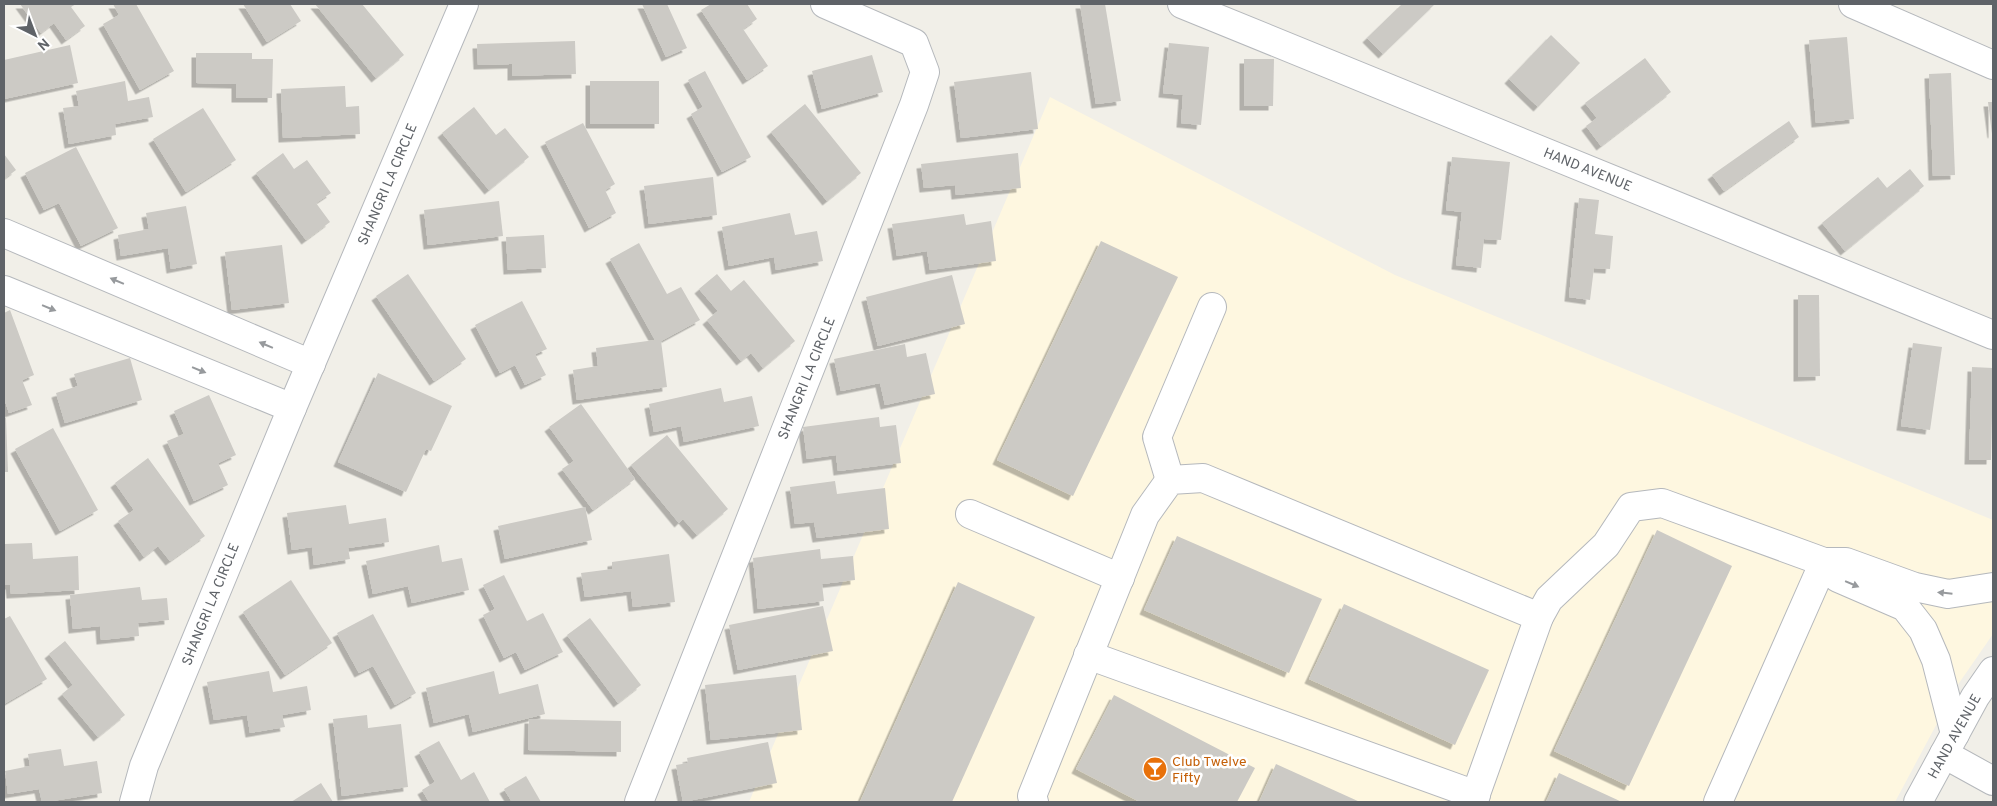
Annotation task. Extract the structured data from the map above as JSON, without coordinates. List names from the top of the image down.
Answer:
{
  "streets": {
    "street": ["HAND AVENUE", "SHANGRI LA CIRCLE"]
  },
  "places": {
    "bar": ["Club Twelve Fifty"]
  },
  "north": "bottom right"
}
